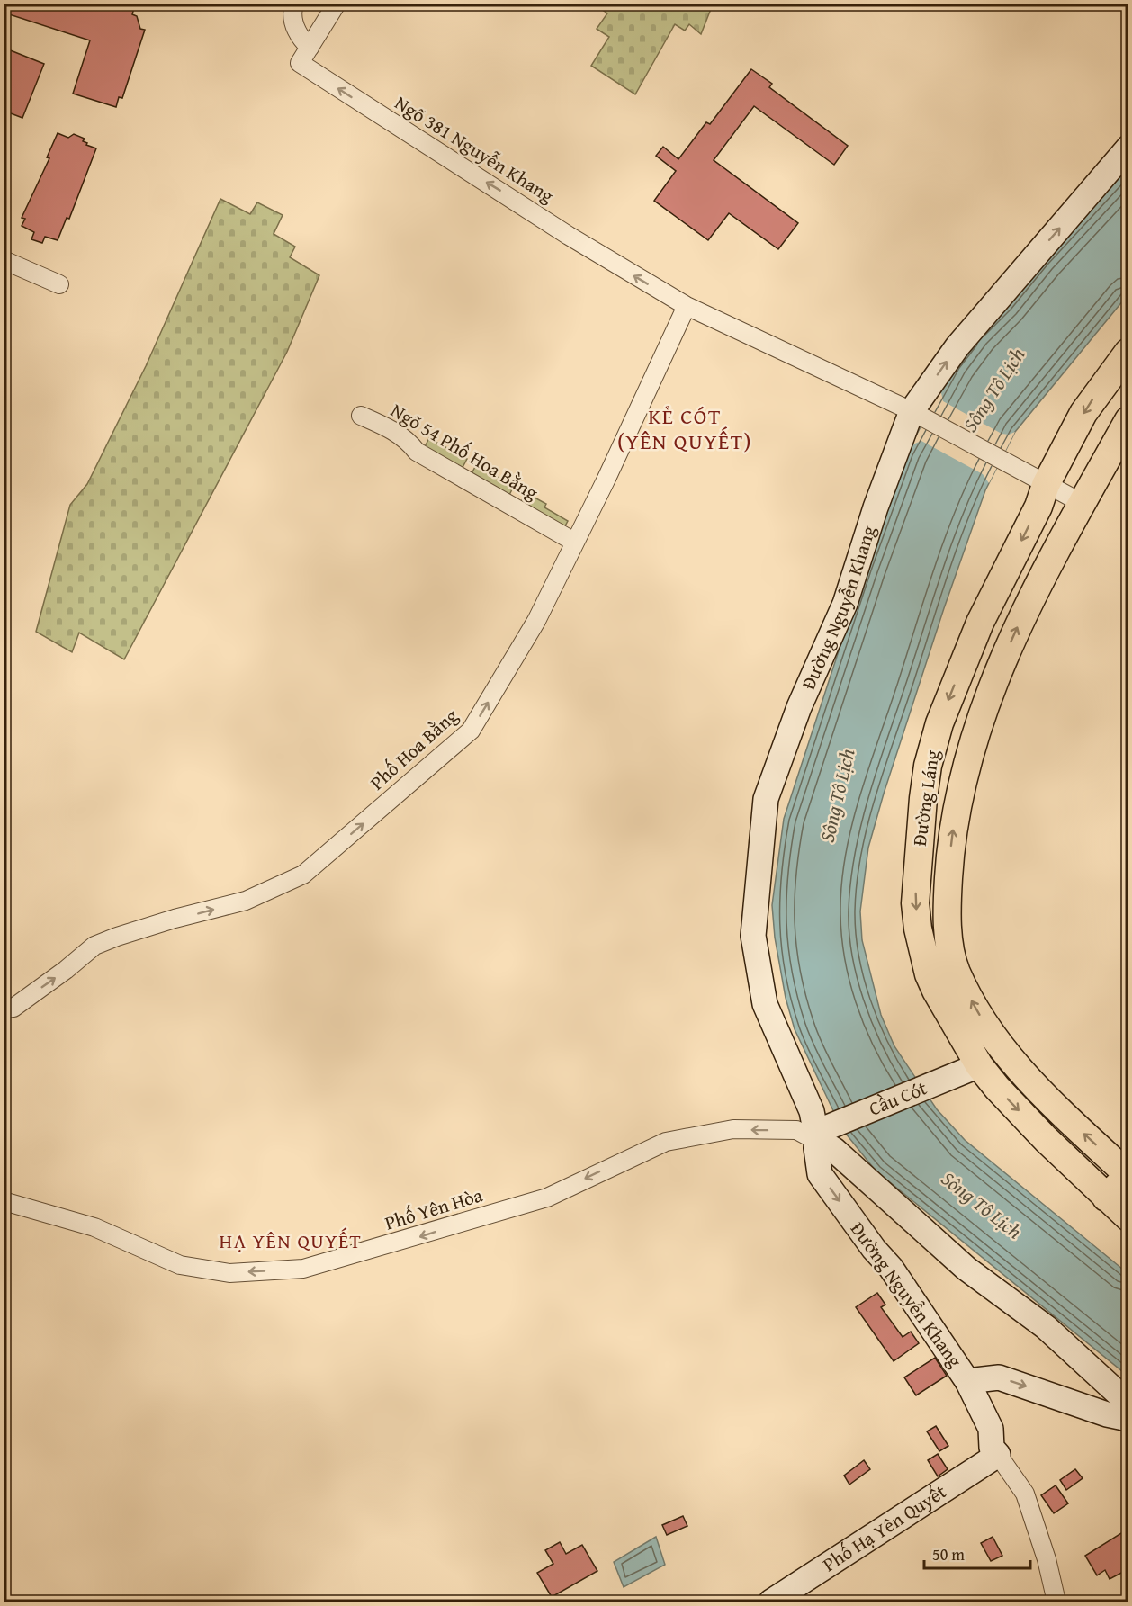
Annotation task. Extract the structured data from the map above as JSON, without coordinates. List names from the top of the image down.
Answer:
{
  "streets": {
    "main road": [
      "Đường Nguyễn Khang",
      "Đường Láng",
      "Cầu Cót",
      "Phố Hạ Yên Quyết"
    ],
    "street": [
      "Ngõ 381 Nguyễn Khang",
      "Ngõ 54 Phố Hoa Bằng",
      "Phố Hoa Bằng",
      "Phố Yên Hòa"
    ]
  },
  "crossings": [
    ["Ngõ 381 Nguyễn Khang", "Đường Nguyễn Khang"],
    ["Ngõ 381 Nguyễn Khang", "Phố Hoa Bằng"],
    ["Ngõ 381 Nguyễn Khang", "Đường Láng"],
    ["Ngõ 54 Phố Hoa Bằng", "Phố Hoa Bằng"],
    ["Đường Nguyễn Khang", "Cầu Cót"],
    ["Đường Nguyễn Khang", "Phố Yên Hòa"],
    ["Đường Láng", "Cầu Cót"],
    ["Cầu Cót", "Phố Yên Hòa"]
  ],
  "one_way": ["Ngõ 381 Nguyễn Khang", "Phố Hoa Bằng", "Phố Yên Hòa"],
  "districts": ["KẺ CÓT (YÊN QUYẾT)", "HẠ YÊN QUYẾT"],
  "water": ["Sông Tô Lịch"],
  "scale_bar": "50 m"
}
